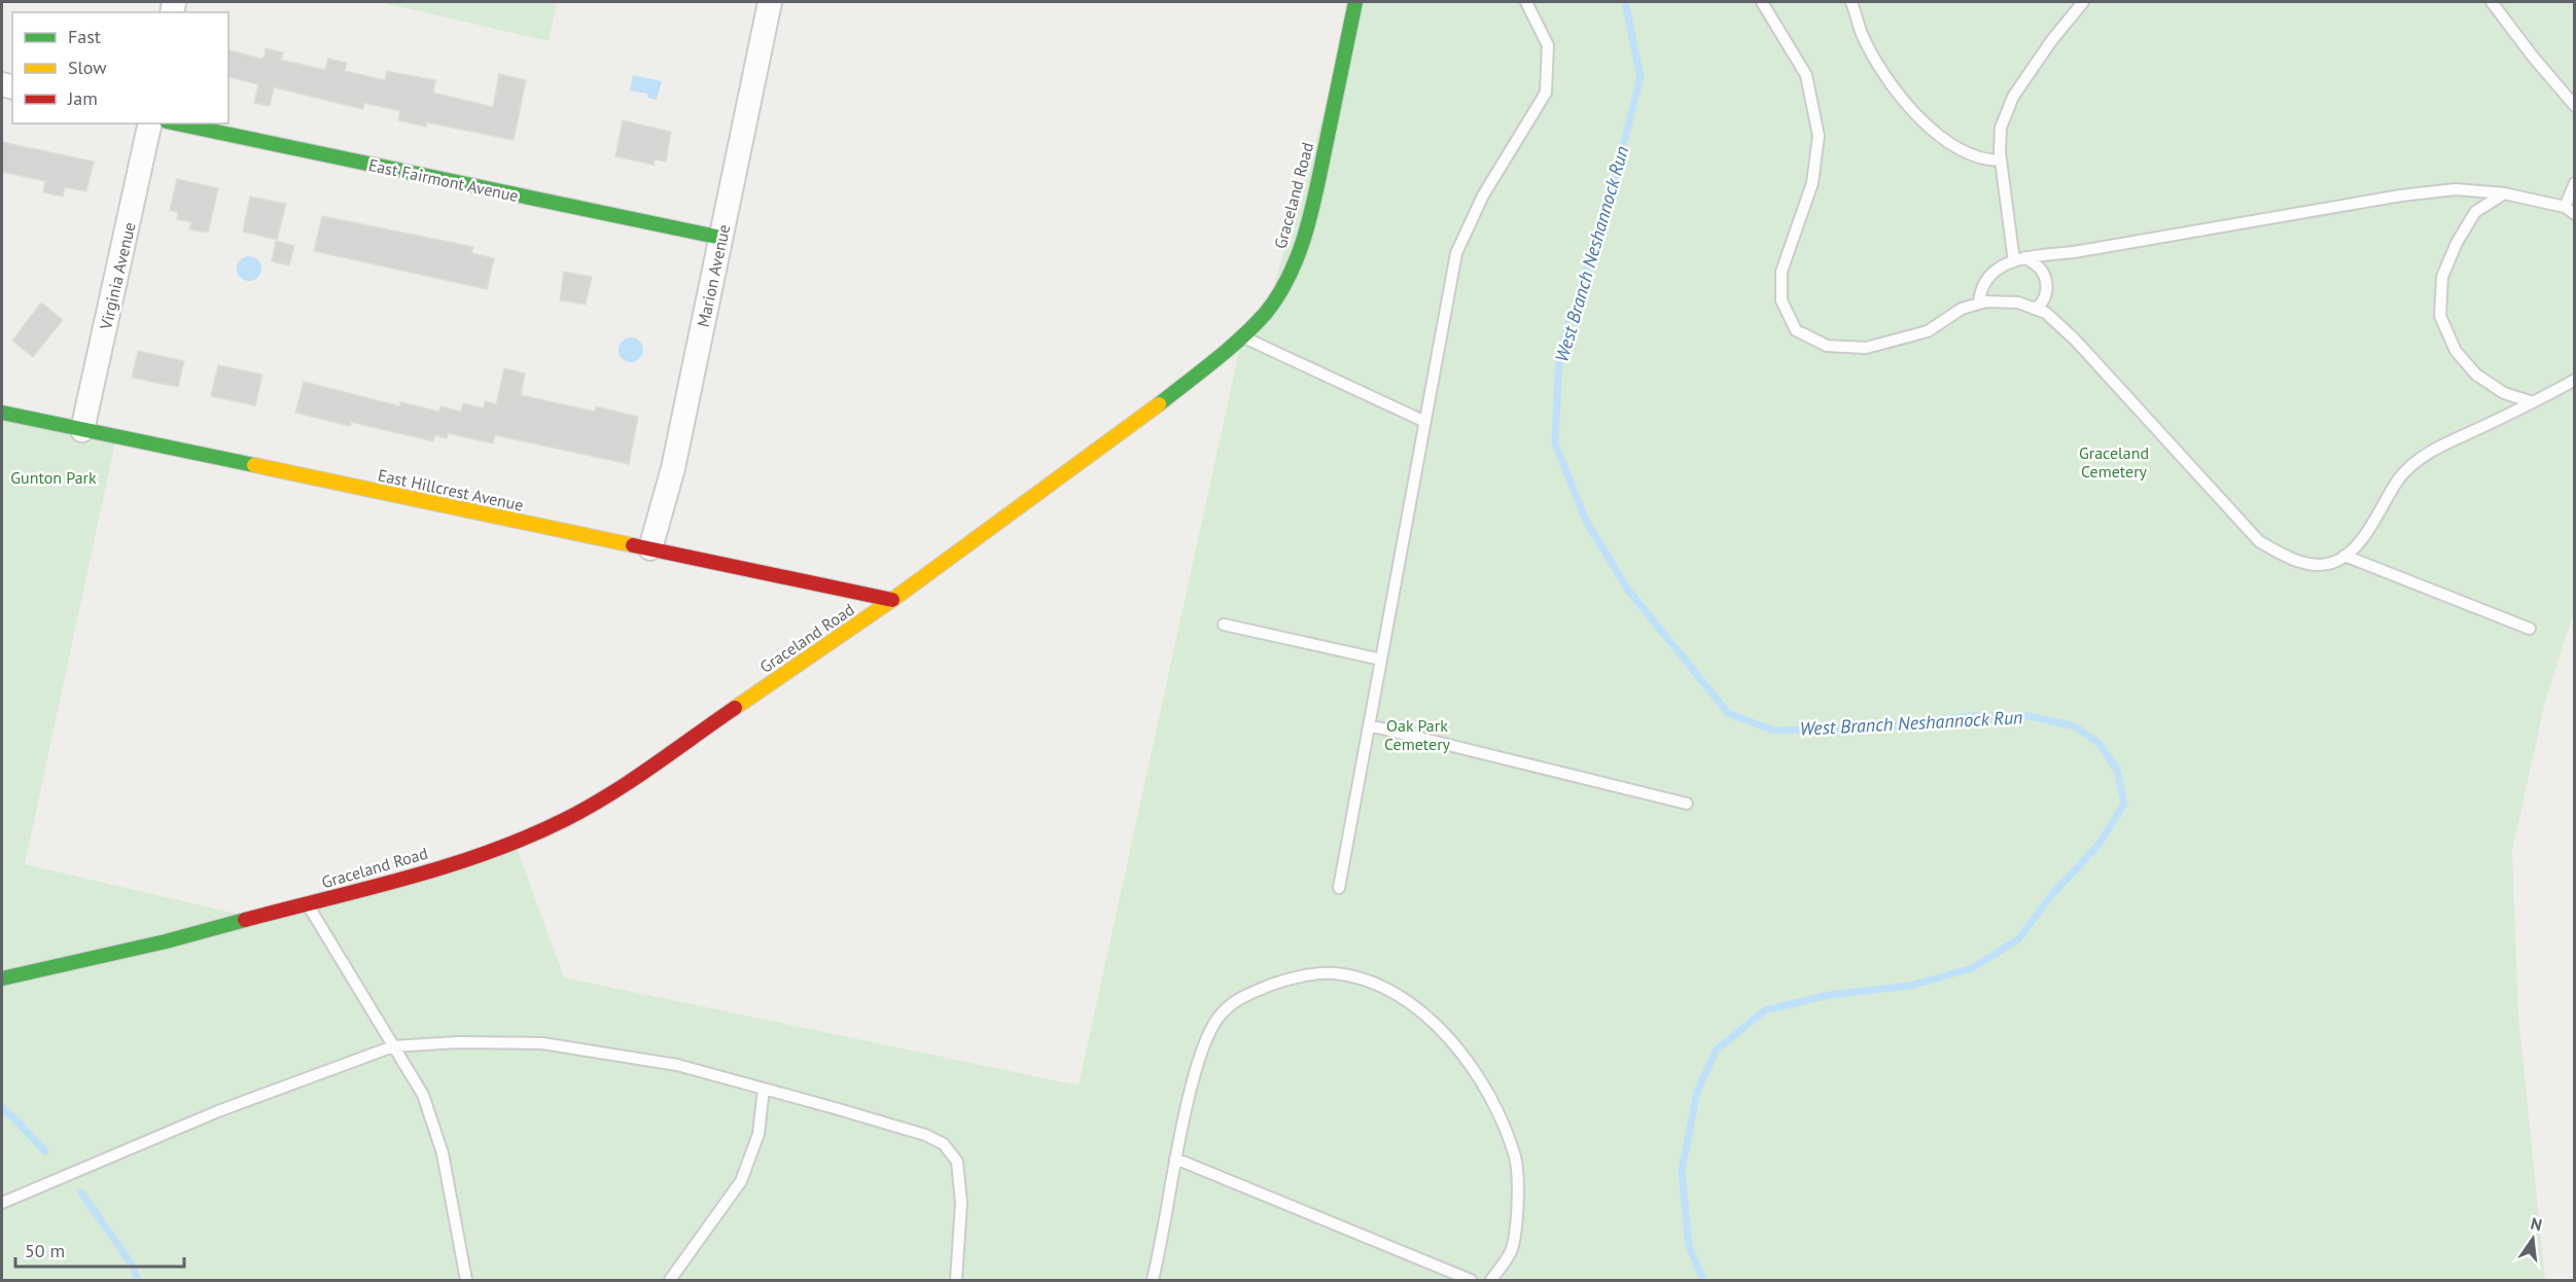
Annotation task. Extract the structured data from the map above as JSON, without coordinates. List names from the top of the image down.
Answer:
{
  "streets": {
    "street": [
      "East Fairmont Avenue",
      "Graceland Road",
      "Virginia Avenue",
      "Marion Avenue",
      "East Hillcrest Avenue"
    ]
  },
  "crossings": [
    ["East Fairmont Avenue", "Marion Avenue"],
    ["Graceland Road", "East Hillcrest Avenue"],
    ["Virginia Avenue", "East Hillcrest Avenue"],
    ["Marion Avenue", "East Hillcrest Avenue"]
  ],
  "water": ["West Branch Neshannock Run"],
  "parks": ["Graceland Cemetery", "Gunton Park", "Oak Park Cemetery"],
  "legend": ["Fast", "Slow", "Jam"],
  "scale_bar": "50 m",
  "north": "top"
}
